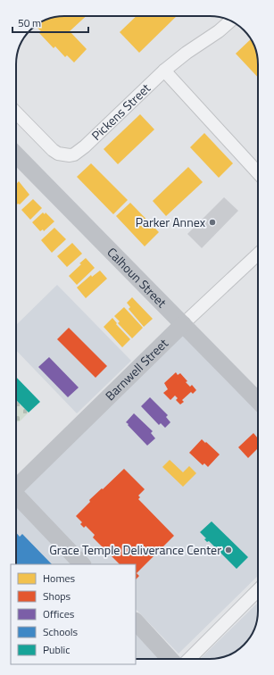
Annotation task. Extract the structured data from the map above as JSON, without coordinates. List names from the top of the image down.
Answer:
{
  "streets": {
    "street": ["Pickens Street", "Calhoun Street", "Barnwell Street"]
  },
  "crossings": [
    ["Calhoun Street", "Barnwell Street"]
  ],
  "places": ["Parker Annex", "Grace Temple Deliverance Center"],
  "legend": [
    "Homes",
    "Shops",
    "Offices",
    "Schools",
    "Public"
  ],
  "scale_bar": "50 m"
}
